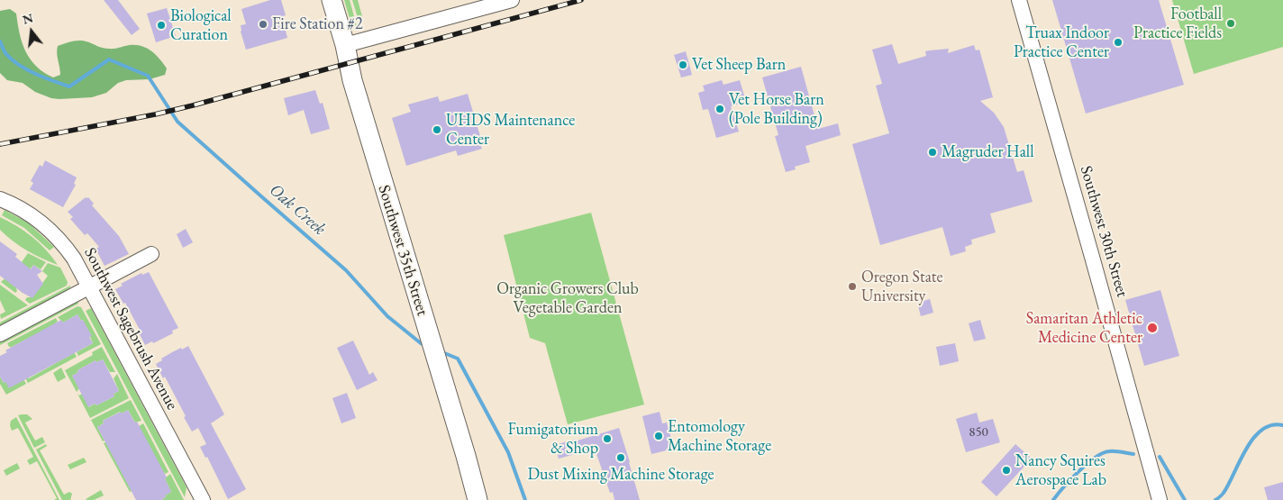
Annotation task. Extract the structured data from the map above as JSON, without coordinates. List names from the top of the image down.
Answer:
{
  "streets": {
    "main road": ["Southwest 35th Street"],
    "street": ["Southwest 30th Street", "Southwest Sagebrush Avenue"]
  },
  "water": ["Oak Creek"],
  "parks": ["Organic Growers Club Vegetable Garden"],
  "places": [
    "Football Practice Fields",
    "Fire Station #2",
    "Biological Curation",
    "Truax Indoor Practice Center",
    "Vet Sheep Barn",
    "Vet Horse Barn (Pole Building)",
    "UHDS Maintenance Center",
    "Magruder Hall",
    "Oregon State University",
    "Samaritan Athletic Medicine Center",
    "Entomology Machine Storage",
    "Fumigatorium & Shop",
    "Dust Mixing Machine Storage",
    "Nancy Squires Aerospace Lab"
  ],
  "house_numbers": ["850"],
  "north": "top"
}
